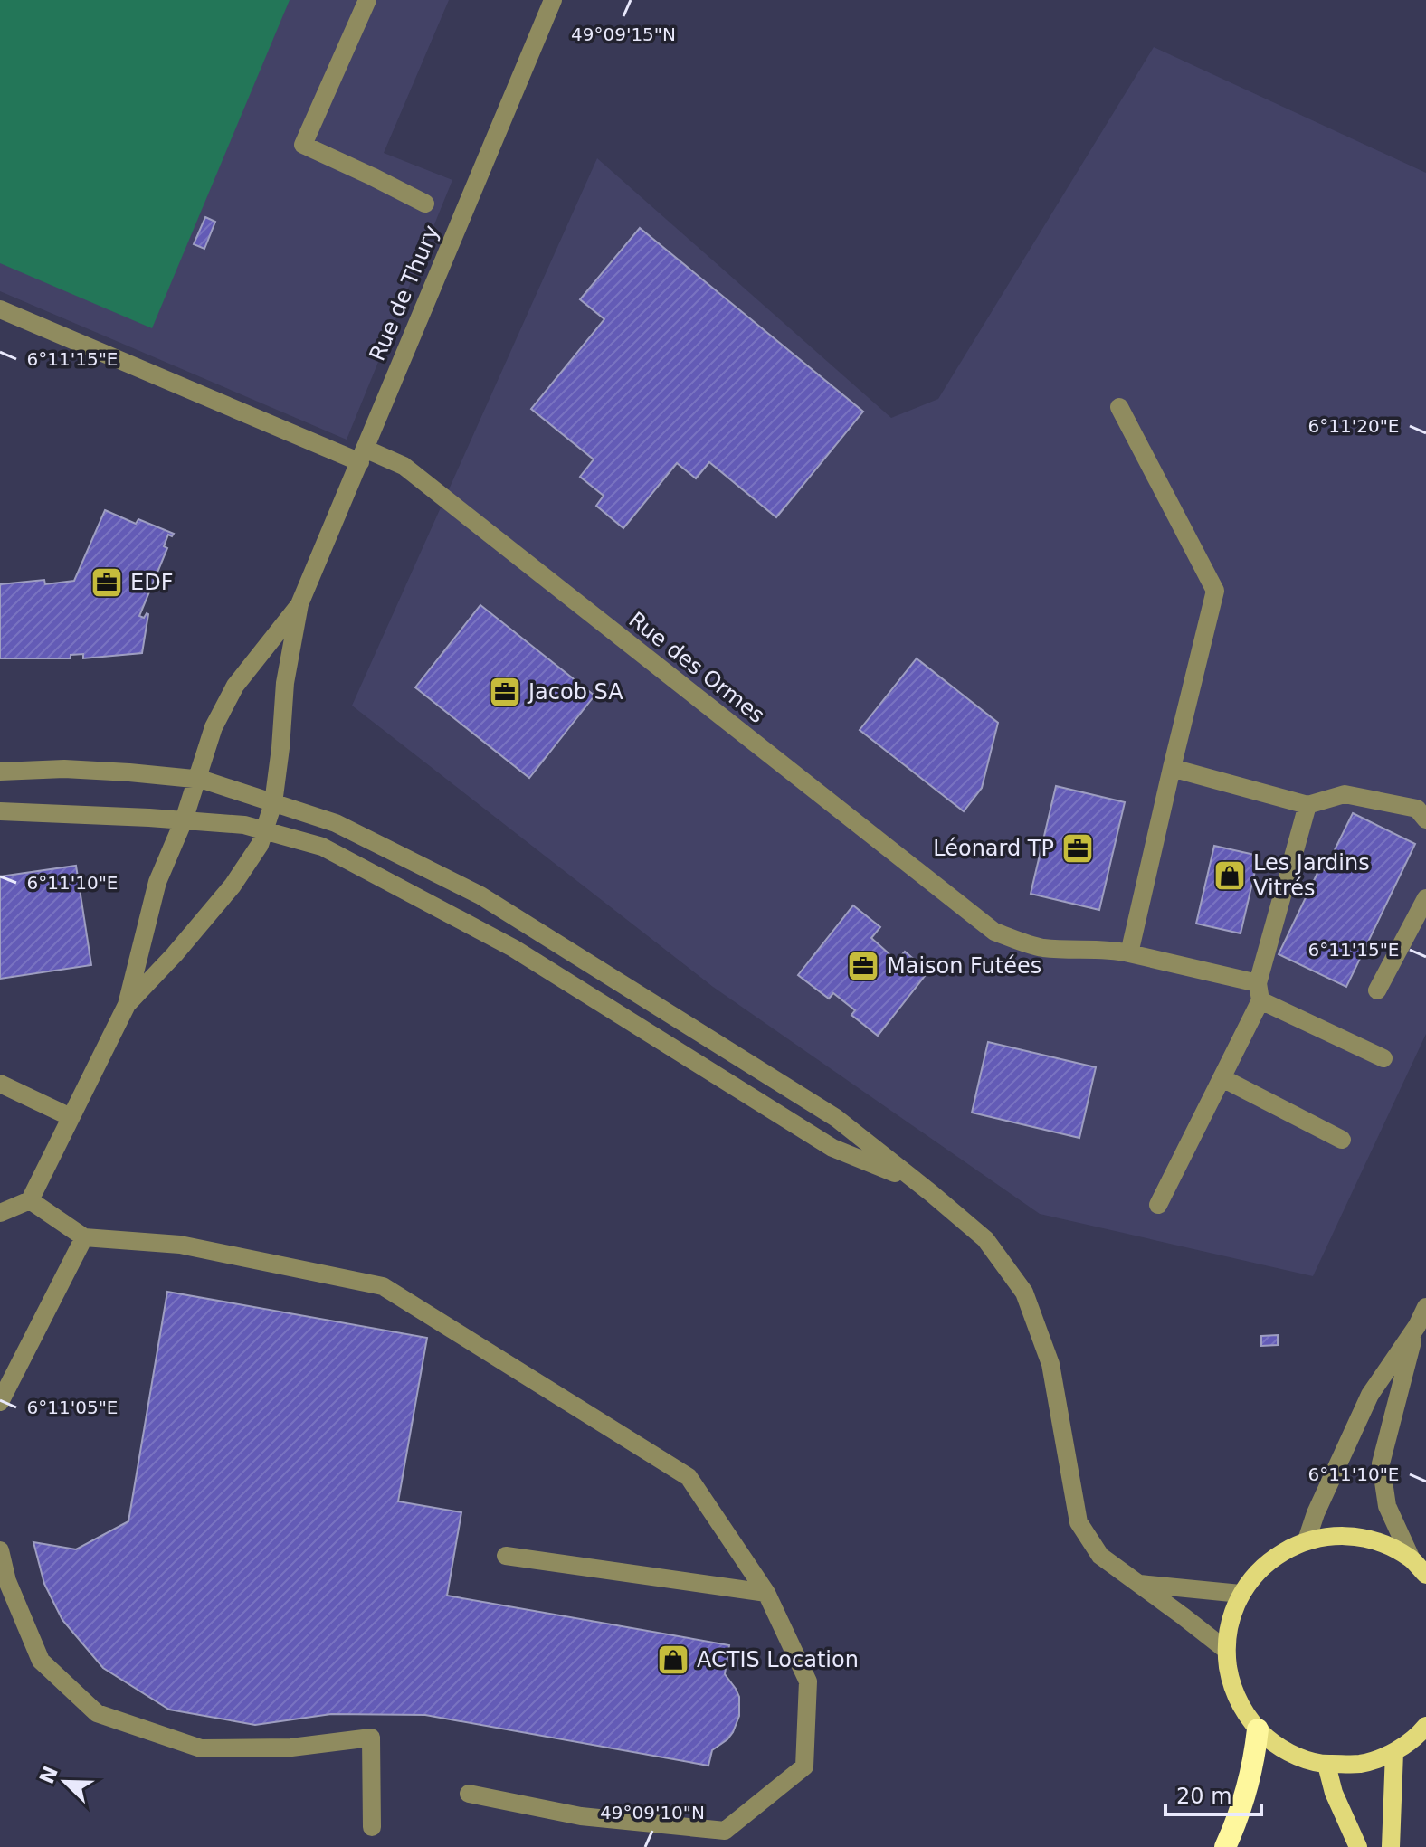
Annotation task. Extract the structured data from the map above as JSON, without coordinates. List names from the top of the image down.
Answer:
{
  "streets": {
    "street": ["Rue de Thury", "Rue des Ormes"]
  },
  "crossings": [
    ["Rue de Thury", "Rue des Ormes"]
  ],
  "places": {
    "office": [
      "EDF",
      "Jacob SA",
      "Léonard TP",
      "Maison Futées"
    ],
    "shop": ["Les Jardins Vitrés", "ACTIS Location"]
  },
  "scale_bar": "20 m",
  "north": "top left",
  "coordinates": [
    "49°09'15\"N",
    "6°11'15\"E",
    "6°11'20\"E",
    "6°11'10\"E",
    "6°11'05\"E",
    "49°09'10\"N"
  ]
}
